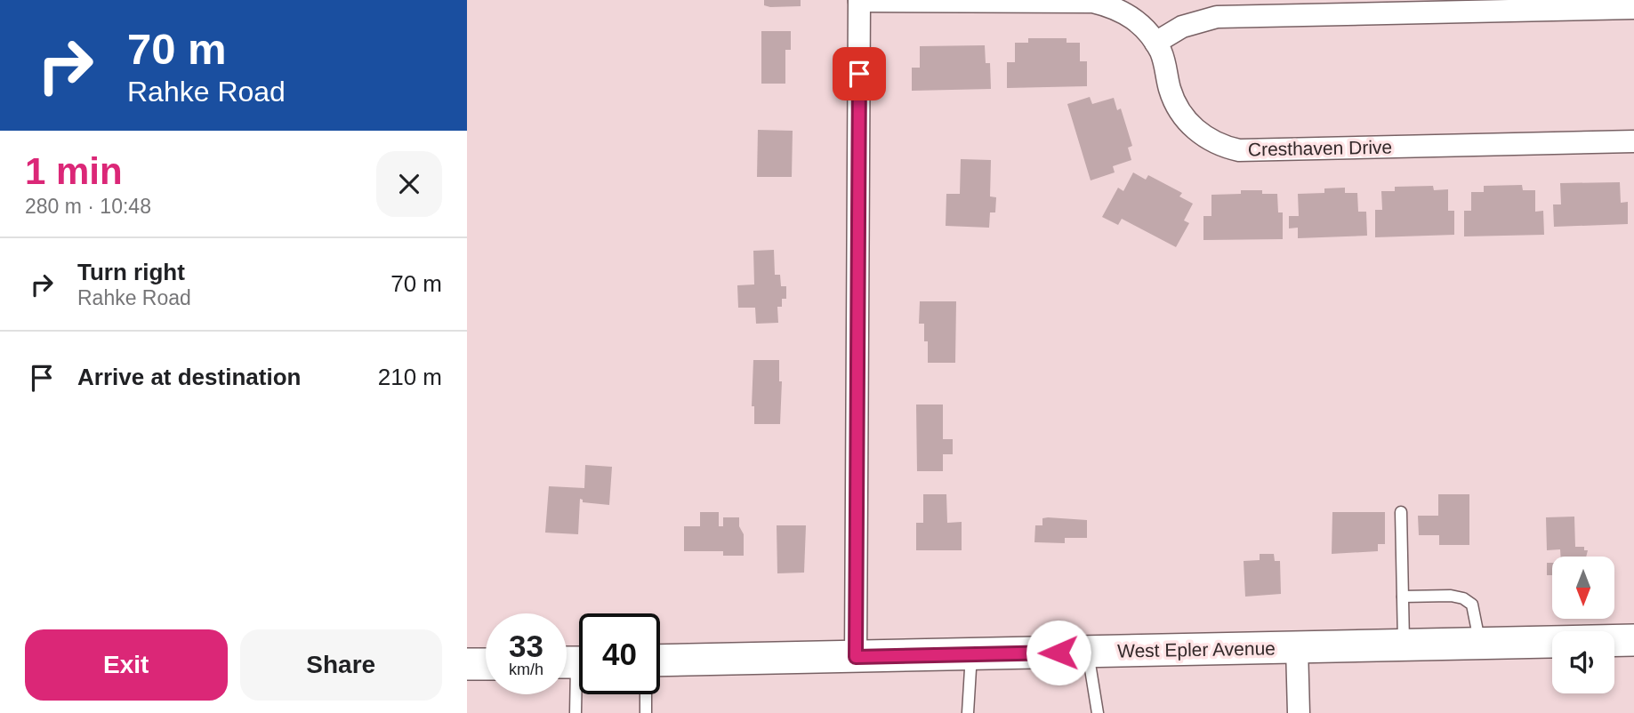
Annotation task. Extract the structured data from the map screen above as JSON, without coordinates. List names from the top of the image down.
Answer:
{
  "streets": {
    "street": ["Cresthaven Drive", "West Epler Avenue"]
  },
  "north": "bottom",
  "page": {
    "turn": ["70 m", "Rahke Road"],
    "heading": ["1 min", "280 m · 10:48"],
    "list": [
      {
        "name": "Turn right",
        "note": "Rahke Road",
        "value": "70 m"
      },
      {
        "name": "Arrive at destination",
        "value": "210 m"
      }
    ],
    "speed": "33 km/h",
    "limit": "40",
    "buttons": ["Exit", "Share"]
  }
}
